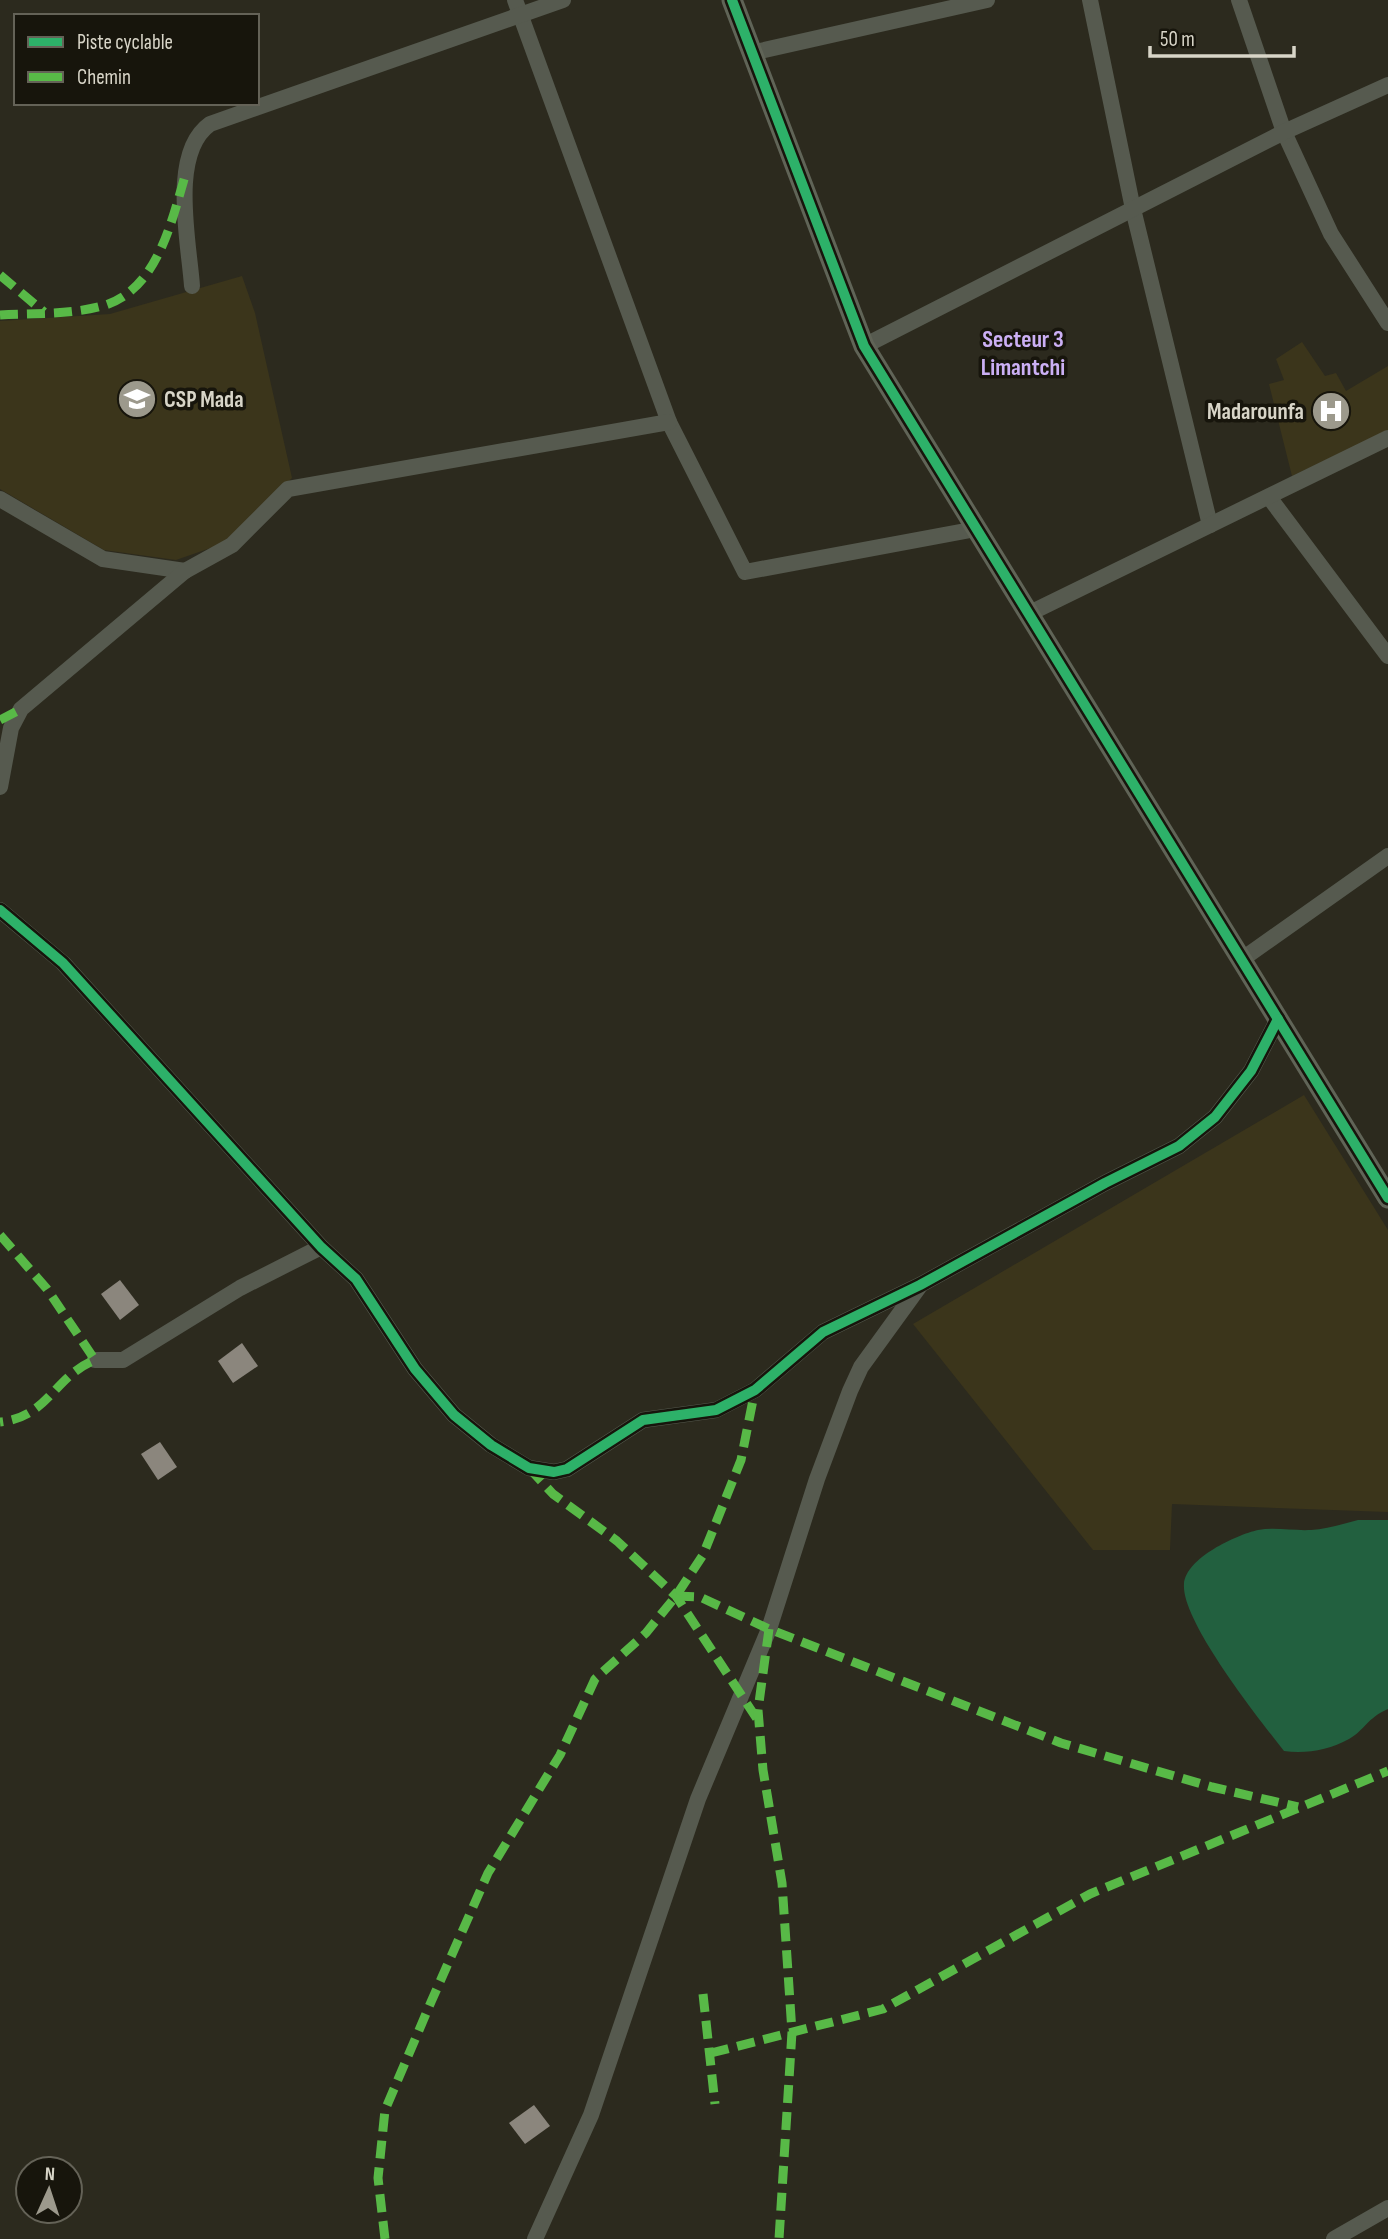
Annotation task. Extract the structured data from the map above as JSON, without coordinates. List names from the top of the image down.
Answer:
{
  "districts": ["Secteur 3 Limantchi"],
  "places": {
    "school or university": ["CSP Mada"],
    "hospital": ["Madarounfa"]
  },
  "legend": ["Piste cyclable", "Chemin"],
  "scale_bar": "50 m",
  "north": "top"
}
